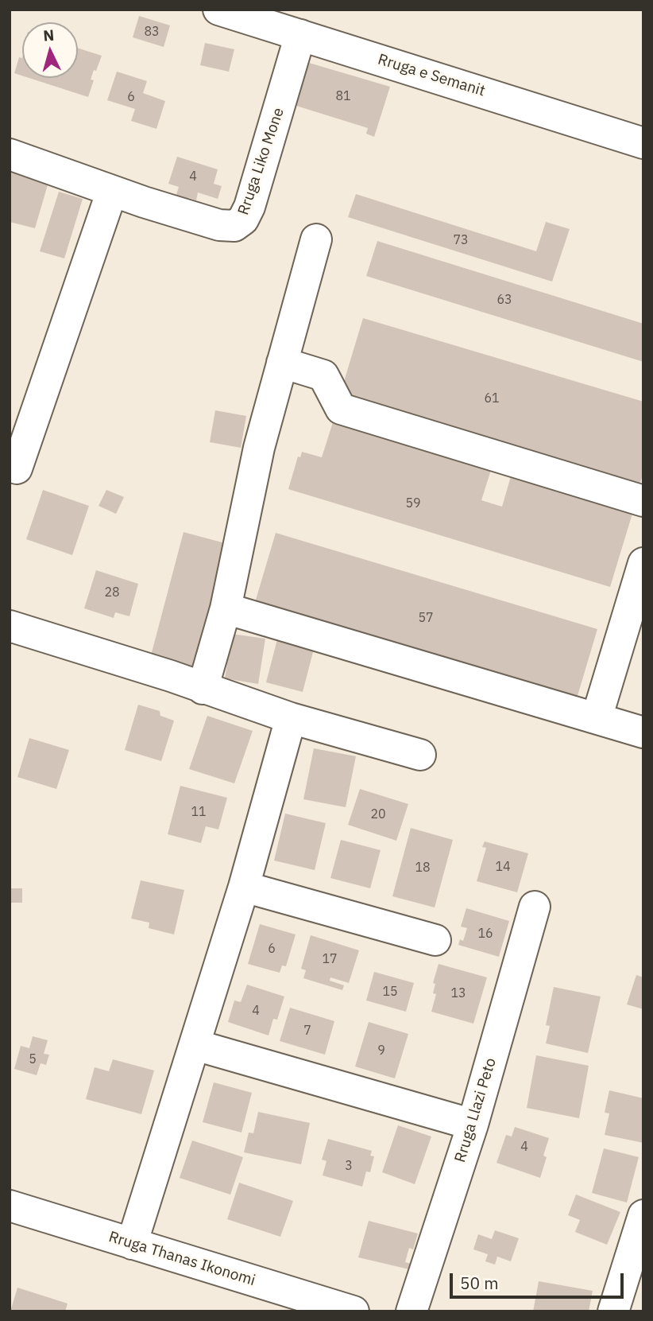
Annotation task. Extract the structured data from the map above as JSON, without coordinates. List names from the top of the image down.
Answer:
{
  "streets": {
    "street": [
      "Rruga e Semanit",
      "Rruga Liko Mone",
      "Rruga Llazi Peto",
      "Rruga Thanas Ikonomi"
    ]
  },
  "crossings": [
    ["Rruga e Semanit", "Rruga Liko Mone"]
  ],
  "house_numbers": [
    "83",
    "81",
    "6",
    "4",
    "73",
    "63",
    "61",
    "59",
    "28",
    "57",
    "11",
    "20",
    "14",
    "18",
    "16",
    "6",
    "17",
    "15",
    "13",
    "4",
    "7",
    "9",
    "5",
    "4",
    "3"
  ],
  "scale_bar": "50 m",
  "north": "top"
}
